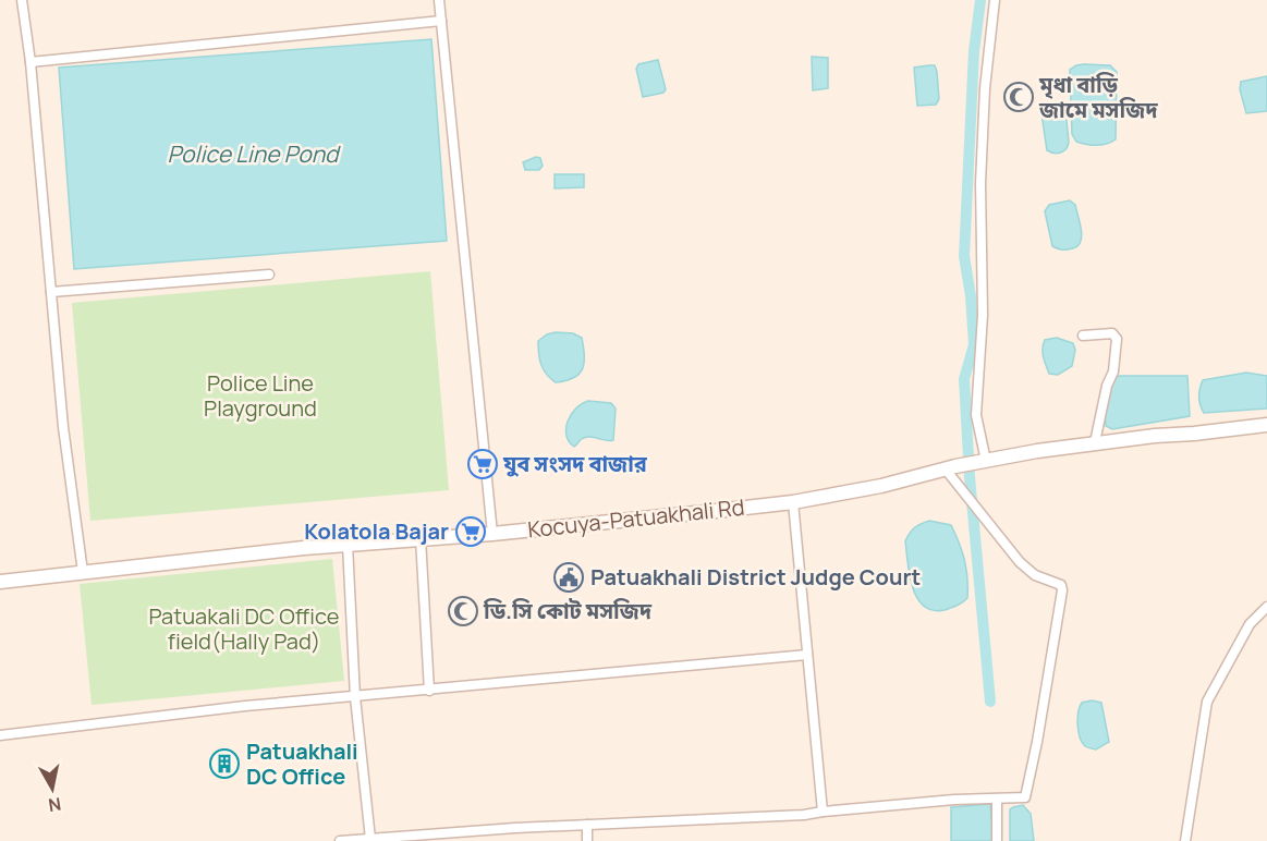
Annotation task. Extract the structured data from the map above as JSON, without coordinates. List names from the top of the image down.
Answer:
{
  "streets": {
    "main road": ["Kocuya-Patuakhali Rd"]
  },
  "water": ["Police Line Pond"],
  "parks": ["Police Line Playground", "Patuakali DC Office field(Hally Pad)"],
  "places": {
    "mosque": ["মৃধা বাড়ি জামে মসজিদ", "ডি.সি কোট মসজিদ"],
    "supermarket": ["যুব সংসদ বাজার", "Kolatola Bajar"],
    "public building": ["Patuakhali District Judge Court"],
    "building": ["Patuakhali DC Office"]
  },
  "north": "bottom"
}
